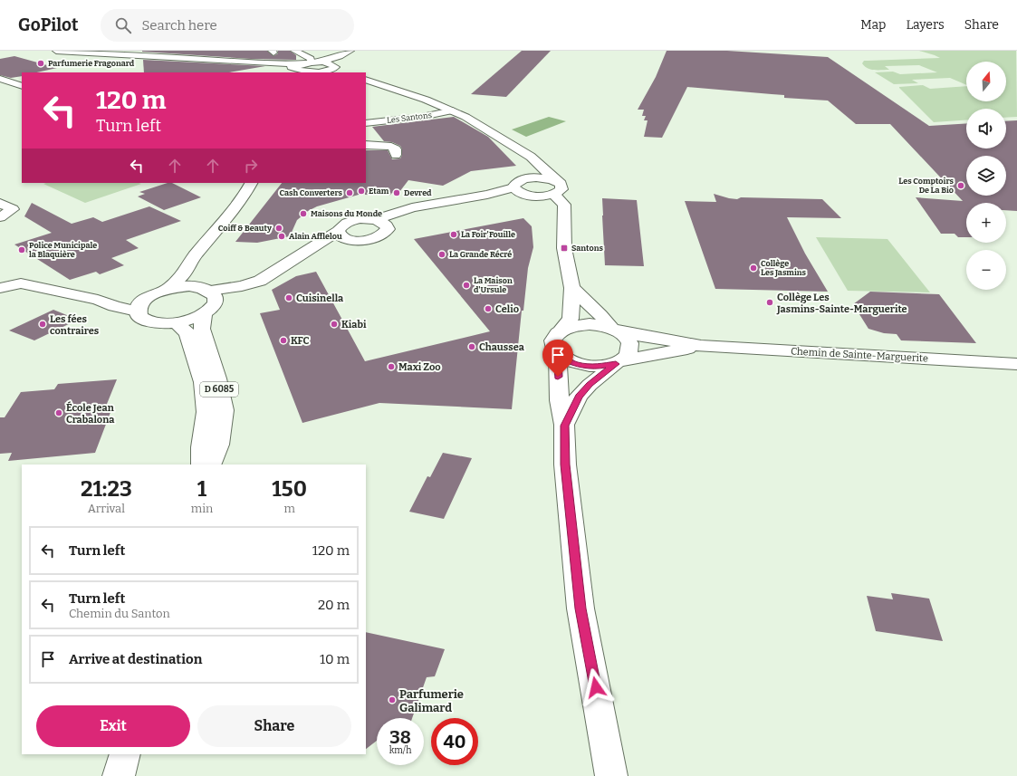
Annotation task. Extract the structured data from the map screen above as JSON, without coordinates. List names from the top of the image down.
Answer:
{
  "streets": {
    "street": ["Les Santons", "Chemin de Sainte-Marguerite", "D 6085"]
  },
  "places": {
    "other": [
      "Parfumerie Fragonard",
      "Les Comptoirs De La Bio",
      "Etam",
      "Cash Converters",
      "Devred",
      "Maisons du Monde",
      "Coiff & Beauty",
      "La Foir'Fouille",
      "Alain Afflelou",
      "Police Municipale la Blaquière",
      "La Grande Récré",
      "Collège Les Jasmins",
      "La Maison d'Ursule",
      "Cuisinella",
      "Collège Les Jasmins-Sainte-Marguerite",
      "Celio",
      "Les fées contraires",
      "Kiabi",
      "KFC",
      "Chaussea",
      "Maxi Zoo",
      "École Jean Crabalona",
      "Parfumerie Galimard"
    ],
    "transit": ["Santons"]
  },
  "north": "top",
  "page": {
    "header": "GoPilot",
    "search": "Search here",
    "nav": ["Map", "Layers", "Share"],
    "map_buttons": ["+", "−"],
    "turn": ["120 m", "Turn left"],
    "eta": [
      "21:23",
      "Arrival",
      "1",
      "min",
      "150",
      "m"
    ],
    "list": [
      {
        "name": "Turn left",
        "value": "120 m"
      },
      {
        "name": "Turn left",
        "note": "Chemin du Santon",
        "value": "20 m"
      },
      {
        "name": "Arrive at destination",
        "value": "10 m"
      }
    ],
    "buttons": ["Exit", "Share"],
    "speed": "38 km/h",
    "limit": "40"
  }
}
